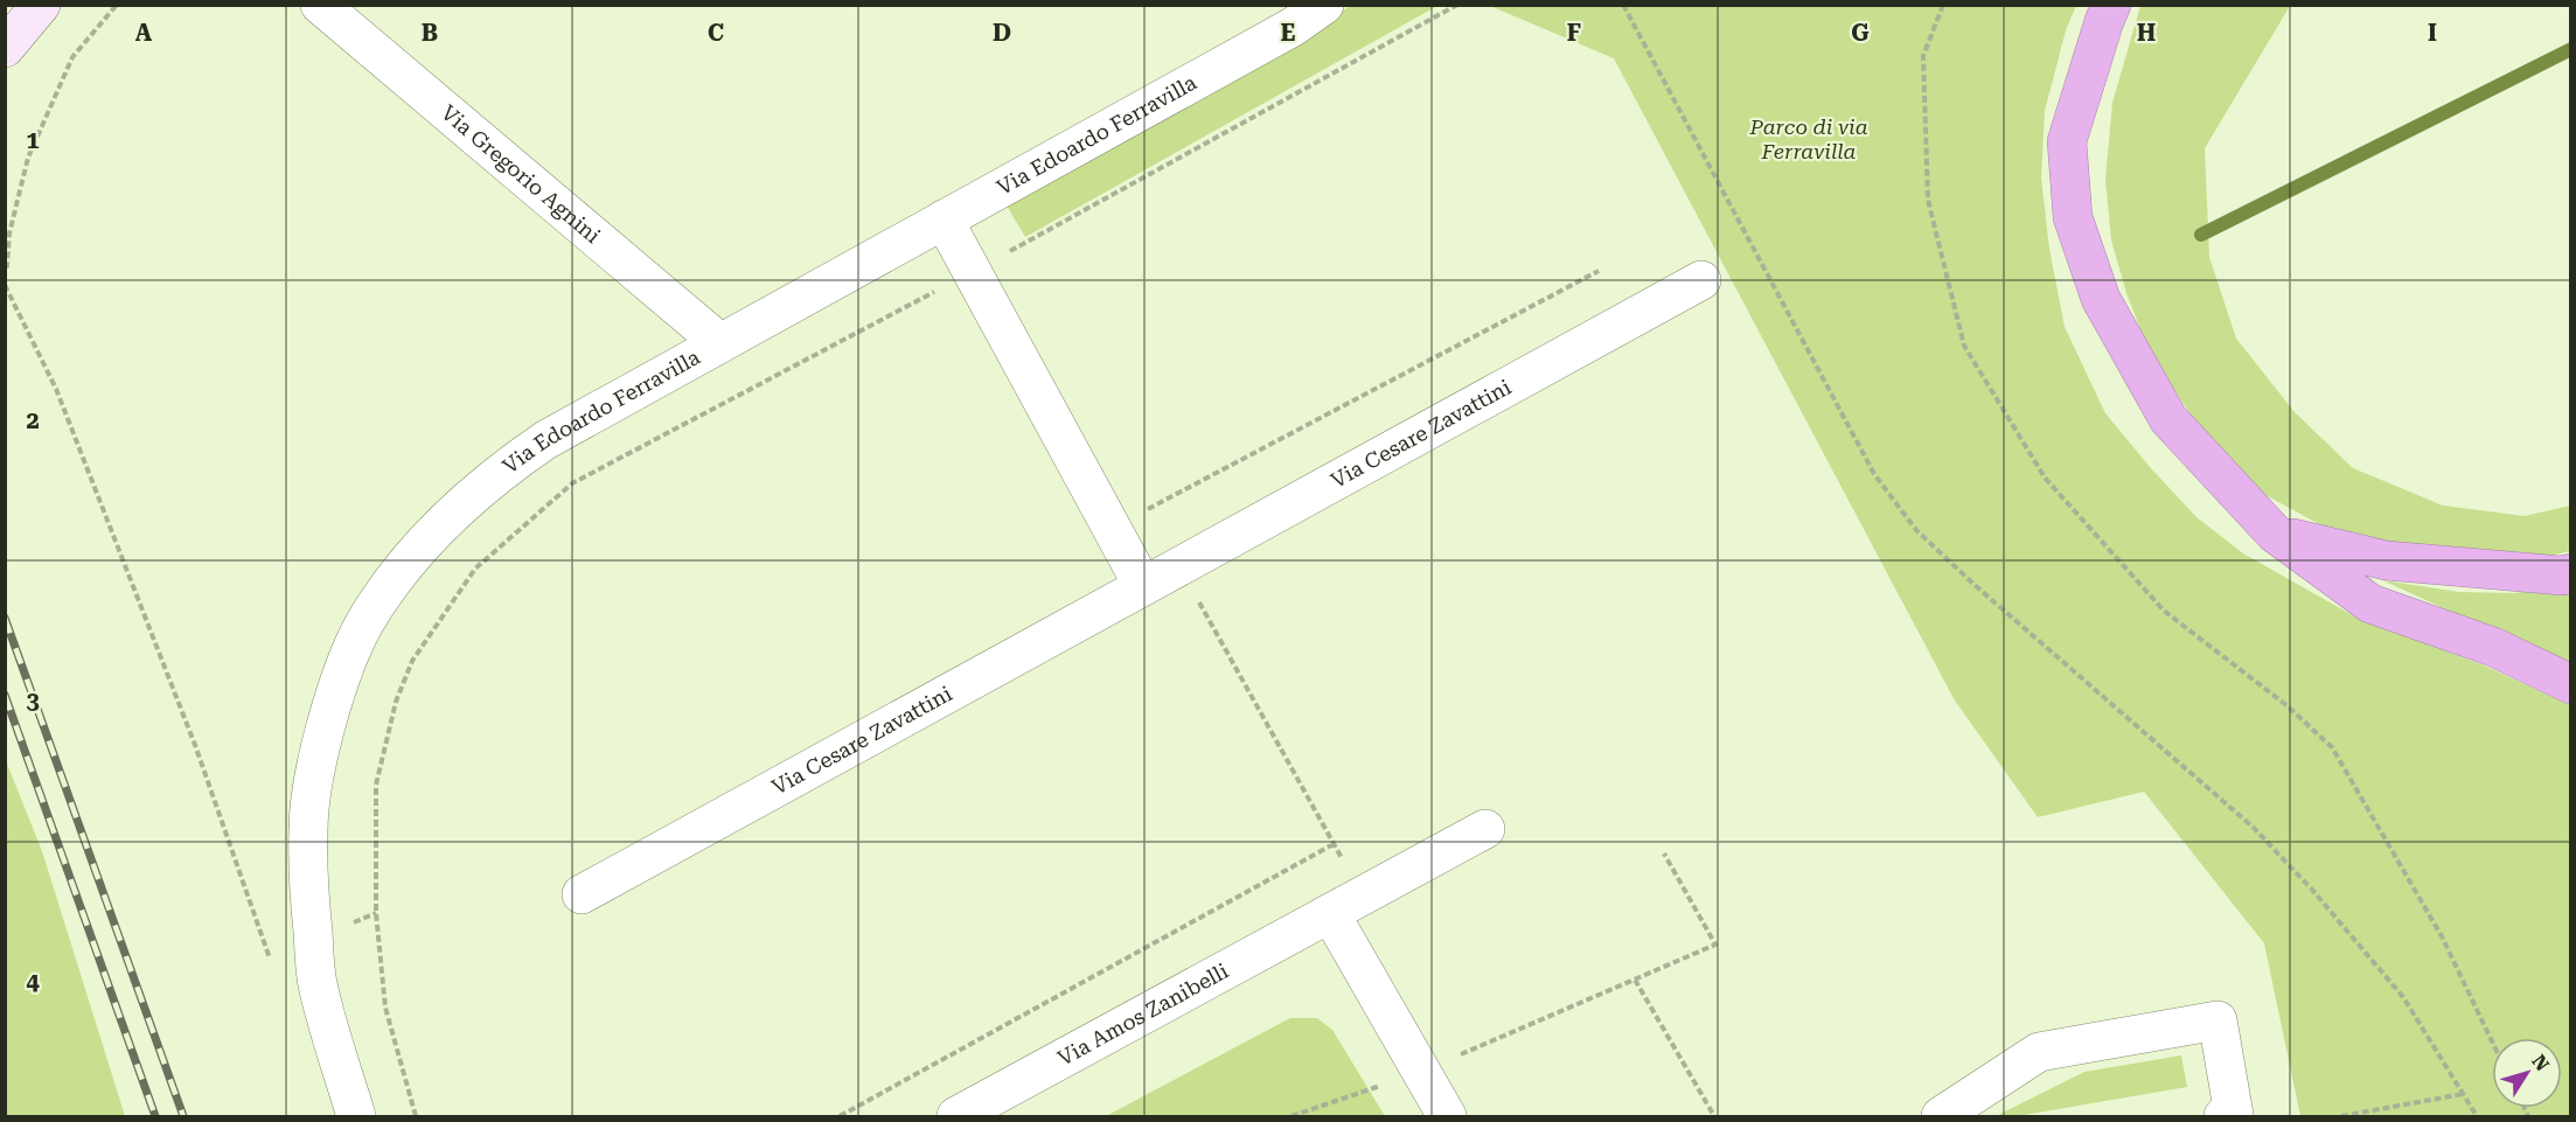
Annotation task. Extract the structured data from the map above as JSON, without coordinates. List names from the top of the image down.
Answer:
{
  "streets": {
    "street": [
      "Via Edoardo Ferravilla",
      "Via Gregorio Agnini",
      "Via Cesare Zavattini",
      "Via Amos Zanibelli"
    ]
  },
  "crossings": [
    ["Via Edoardo Ferravilla", "Via Gregorio Agnini"]
  ],
  "parks": ["Parco di via Ferravilla"],
  "north": "top right",
  "grid": {
    "columns": [
      "A",
      "B",
      "C",
      "D",
      "E",
      "F",
      "G",
      "H",
      "I"
    ],
    "rows": [
      "1",
      "2",
      "3",
      "4"
    ]
  }
}
